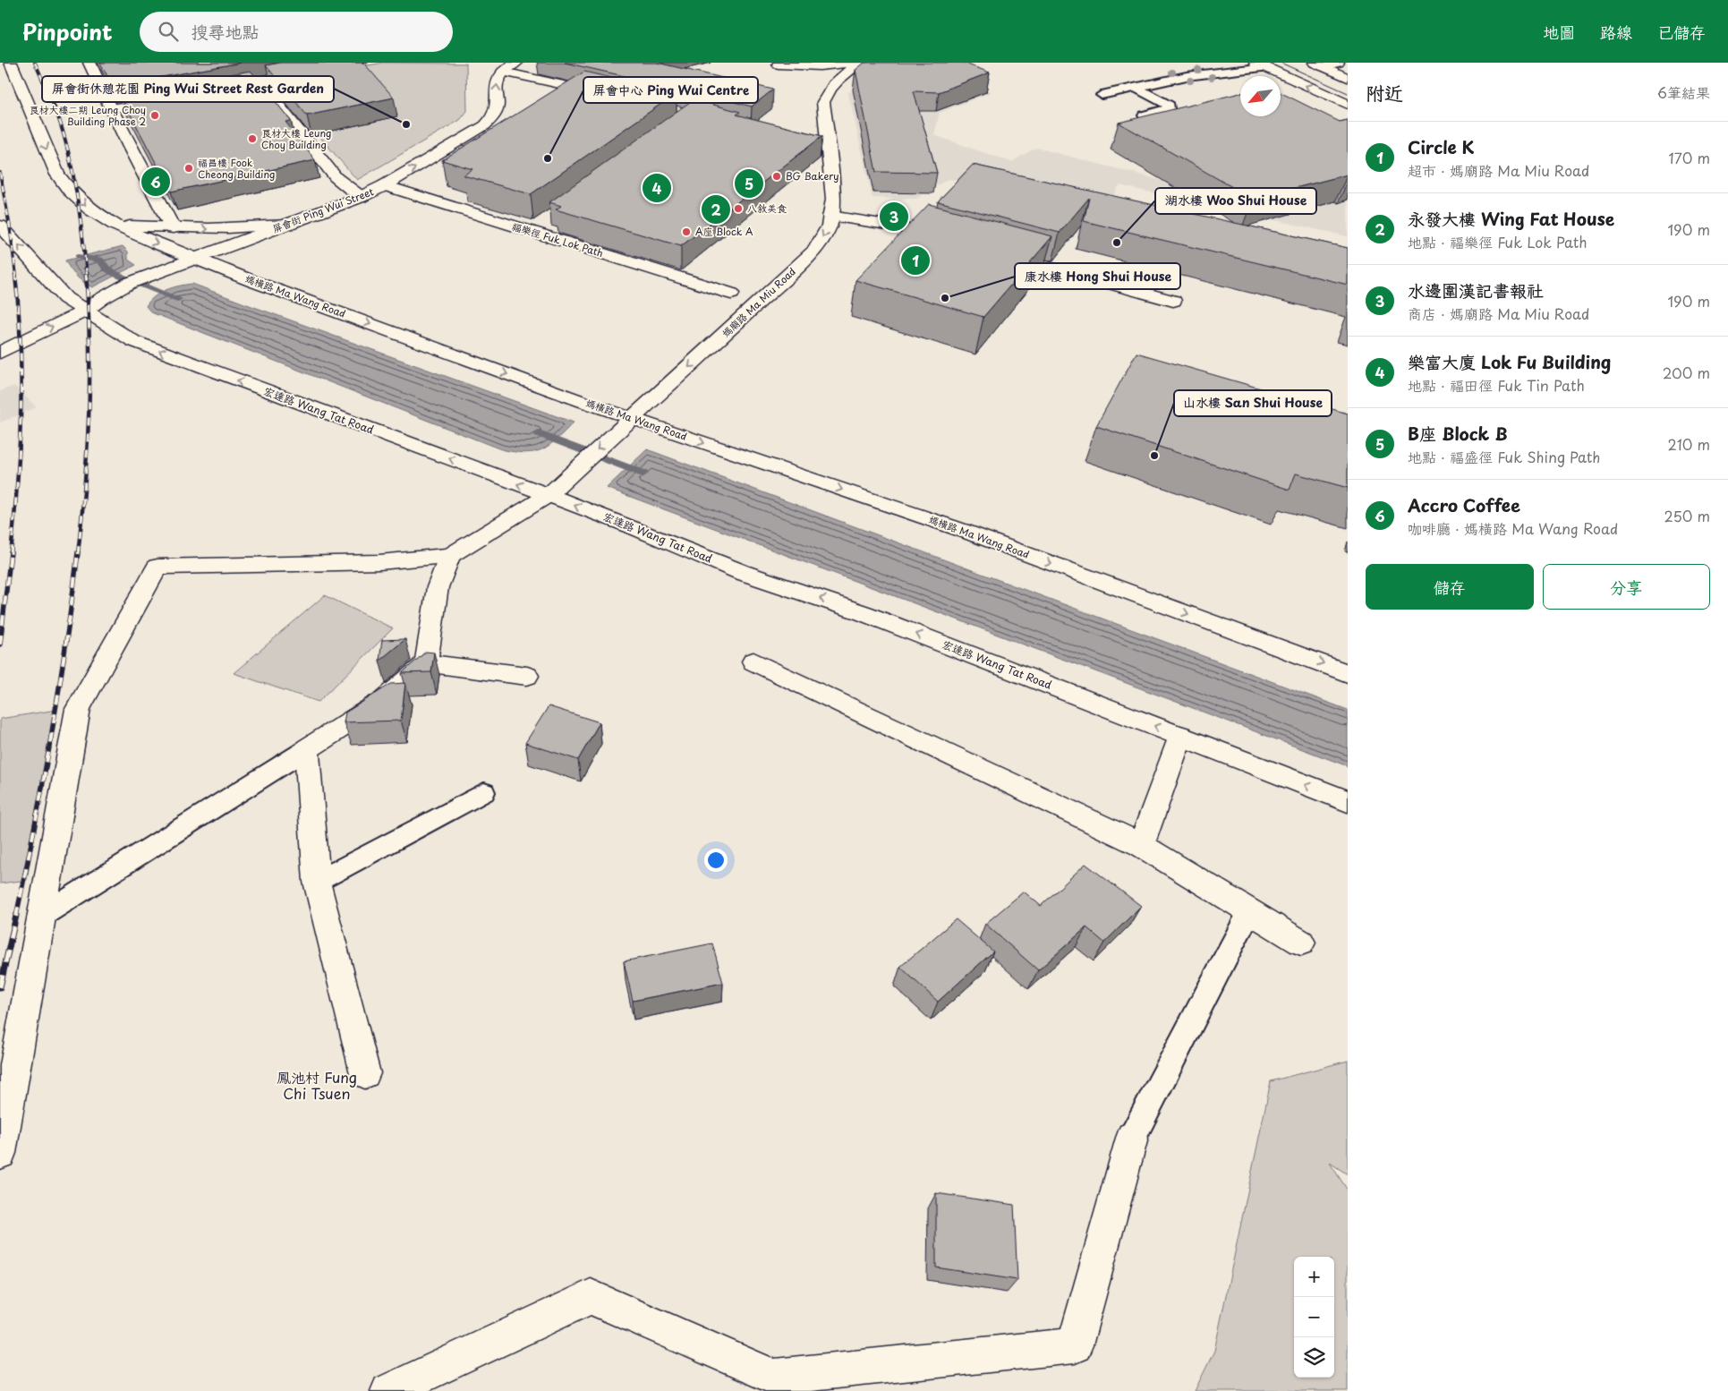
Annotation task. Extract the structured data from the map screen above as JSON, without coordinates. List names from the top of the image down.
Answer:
{
  "streets": {
    "main road": [
      "屏會街 Ping Wui Street",
      "福樂徑 Fuk Lok Path",
      "媽橫路 Ma Wang Road",
      "媽廟路 Ma Miu Road",
      "宏達路 Wang Tat Road"
    ]
  },
  "crossings": [
    ["屏會街 Ping Wui Street", "福樂徑 Fuk Lok Path"],
    ["屏會街 Ping Wui Street", "媽橫路 Ma Wang Road"],
    ["屏會街 Ping Wui Street", "宏達路 Wang Tat Road"],
    ["媽橫路 Ma Wang Road", "媽廟路 Ma Miu Road"],
    ["媽廟路 Ma Miu Road", "宏達路 Wang Tat Road"]
  ],
  "one_way": ["媽廟路 Ma Miu Road"],
  "districts": ["鳳池村 Fung Chi Tsuen"],
  "places": [
    "良材大樓二期 Leung Choy Building Phase 2",
    "屏會街休憩花園 Ping Wui Street Rest Garden",
    "良材大樓 Leung Choy Building",
    "屏會中心 Ping Wui Centre",
    "福昌樓 Fook Cheong Building",
    "BG Bakery",
    "八敘美食",
    "A座 Block A",
    "湖水樓 Woo Shui House",
    "康水樓 Hong Shui House",
    "山水樓 San Shui House"
  ],
  "north": "bottom left",
  "page": {
    "header": "Pinpoint",
    "search": "搜尋地點",
    "nav": ["地圖", "路線", "已儲存"],
    "heading": ["附近", "6筆結果"],
    "list": [
      {
        "mark": "1",
        "name": "Circle K",
        "note": "超市 · 媽廟路 Ma Miu Road",
        "value": "170 m"
      },
      {
        "mark": "2",
        "name": "永發大樓 Wing Fat House",
        "note": "地點 · 福樂徑 Fuk Lok Path",
        "value": "190 m"
      },
      {
        "mark": "3",
        "name": "水邊圍漢記書報社",
        "note": "商店 · 媽廟路 Ma Miu Road",
        "value": "190 m"
      },
      {
        "mark": "4",
        "name": "樂富大廈 Lok Fu Building",
        "note": "地點 · 福田徑 Fuk Tin Path",
        "value": "200 m"
      },
      {
        "mark": "5",
        "name": "B座 Block B",
        "note": "地點 · 福盛徑 Fuk Shing Path",
        "value": "210 m"
      },
      {
        "mark": "6",
        "name": "Accro Coffee",
        "note": "咖啡廳 · 媽橫路 Ma Wang Road",
        "value": "250 m"
      }
    ],
    "pins": [
      "6",
      "5",
      "4",
      "2",
      "3",
      "1"
    ],
    "buttons": ["儲存", "分享"],
    "map_buttons": ["+", "−"]
  }
}
